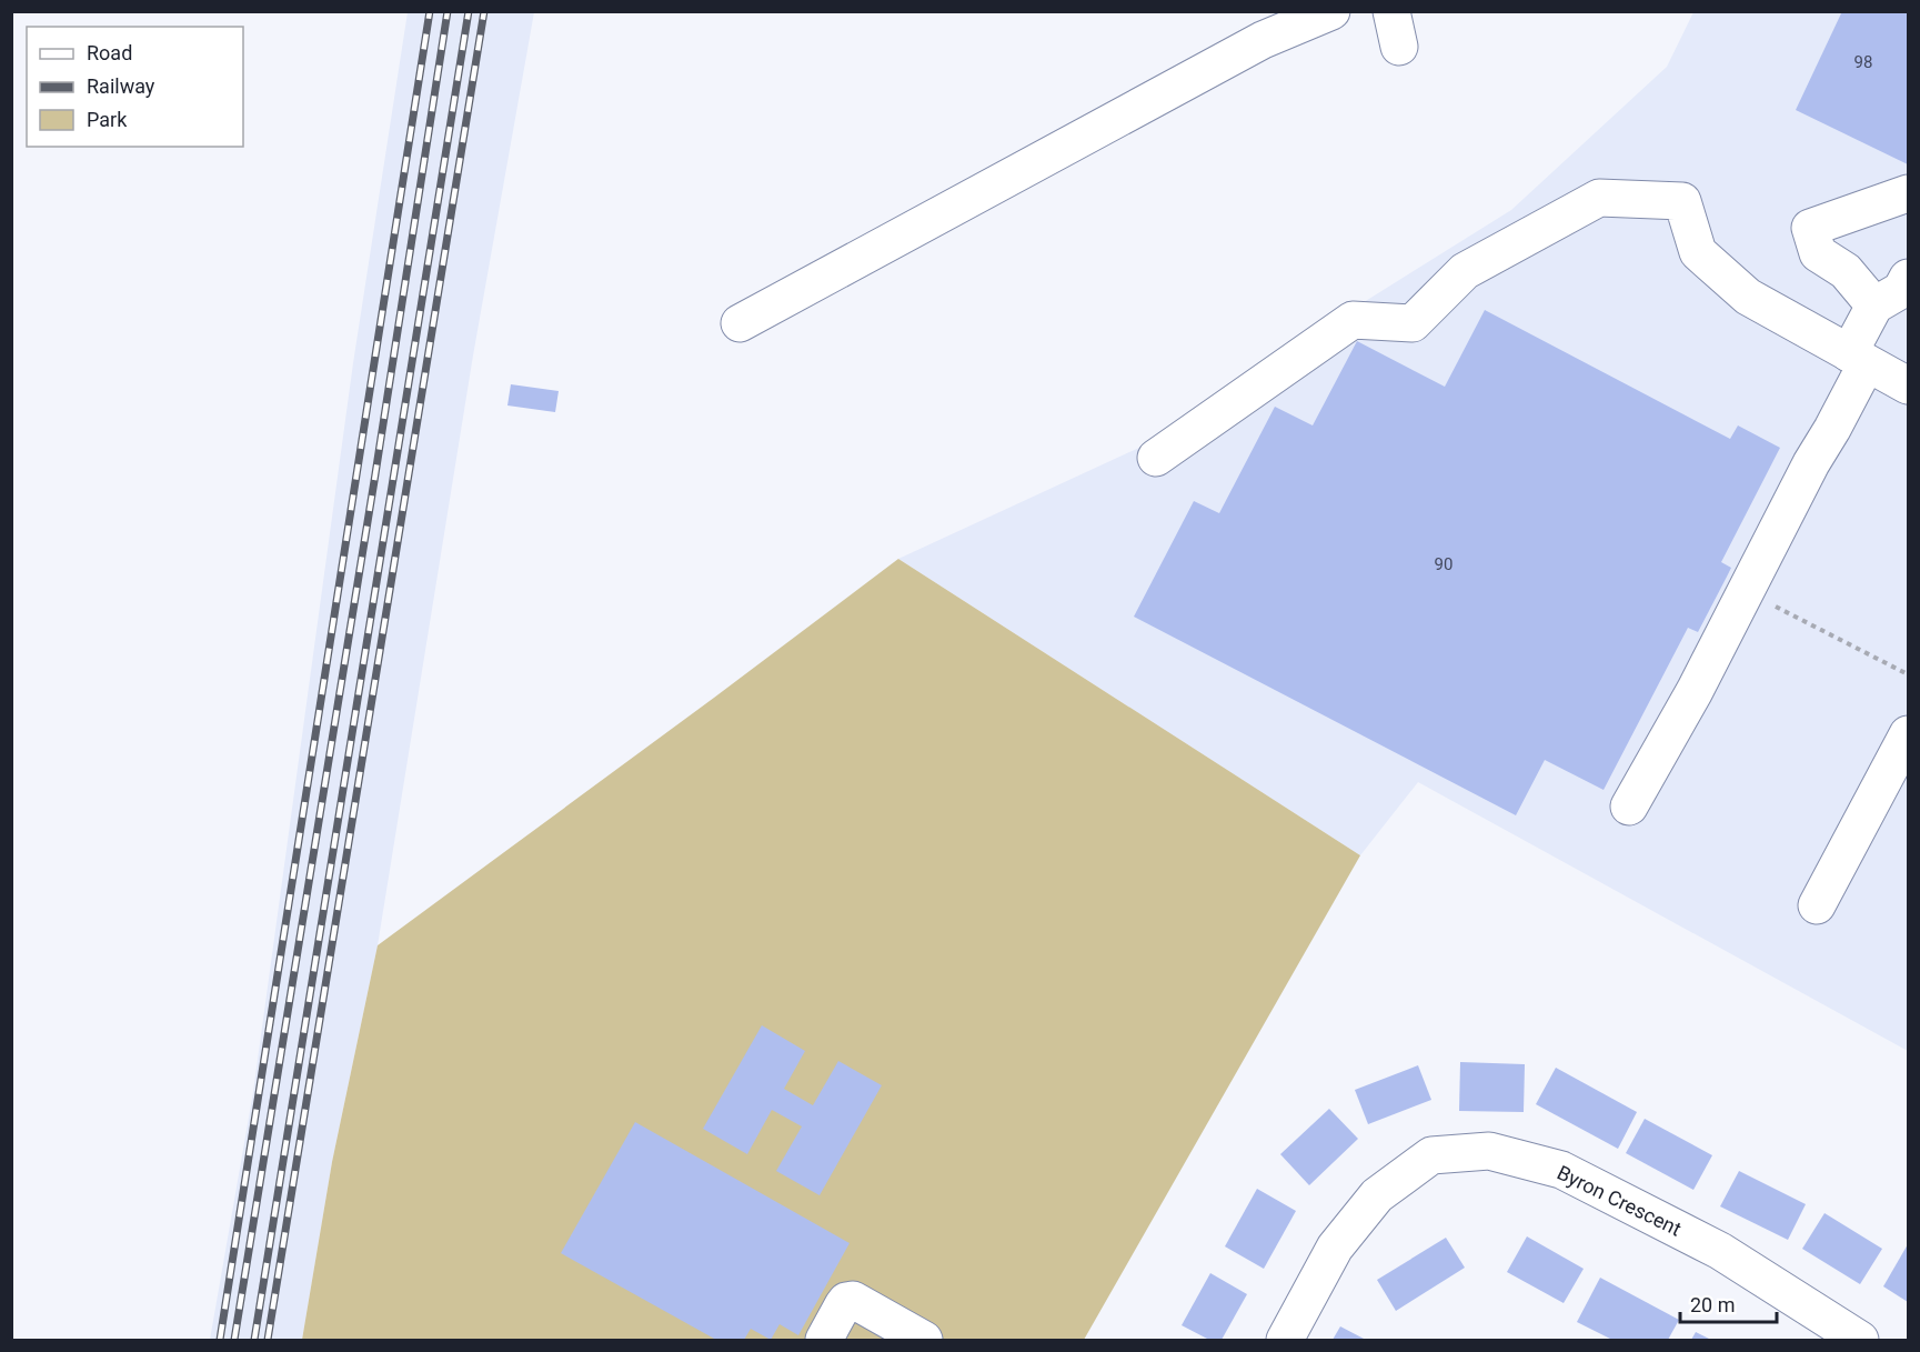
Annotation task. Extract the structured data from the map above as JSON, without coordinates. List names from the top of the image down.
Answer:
{
  "streets": {
    "street": ["Byron Crescent"]
  },
  "house_numbers": ["98", "90"],
  "legend": ["Road", "Railway", "Park"],
  "scale_bar": "20 m"
}
